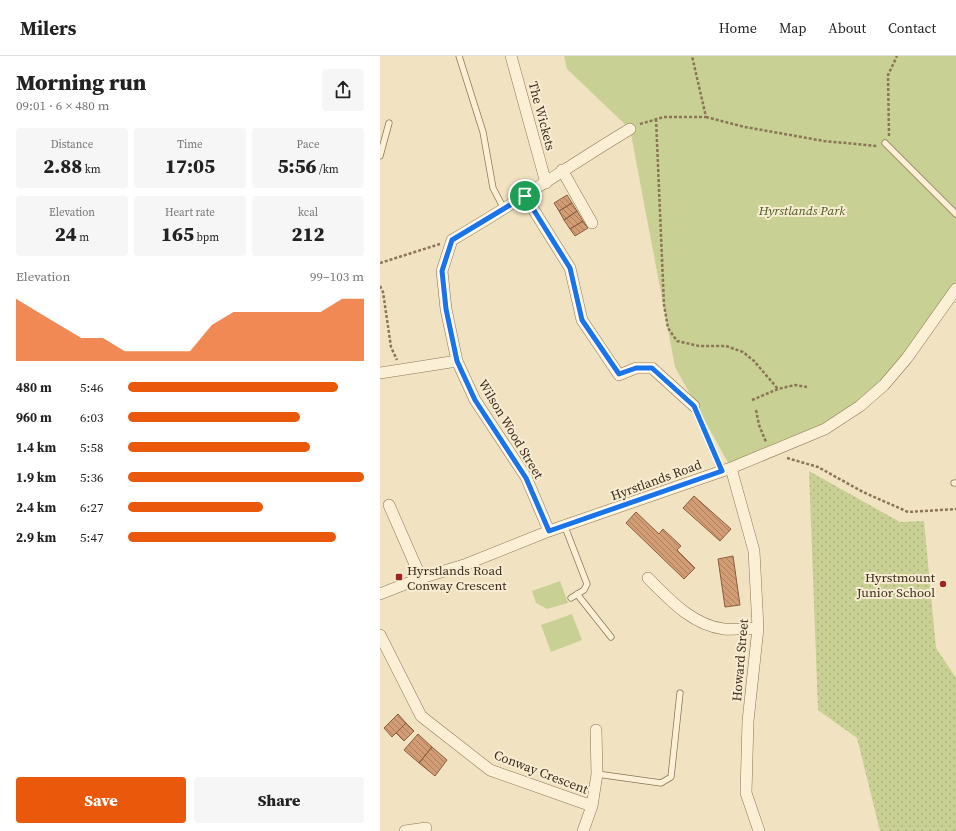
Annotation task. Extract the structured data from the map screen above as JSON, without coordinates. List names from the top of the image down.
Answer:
{
  "streets": {
    "street": [
      "The Wickets",
      "Wilson Wood Street",
      "Hyrstlands Road",
      "Howard Street",
      "Conway Crescent"
    ]
  },
  "crossings": [
    ["Wilson Wood Street", "Hyrstlands Road"],
    ["Hyrstlands Road", "Howard Street"]
  ],
  "parks": ["Hyrstlands Park"],
  "places": {
    "transit": ["Hyrstlands Road Conway Crescent"],
    "other": ["Hyrstmount Junior School"]
  },
  "page": {
    "header": "Milers",
    "nav": [
      "Home",
      "Map",
      "About",
      "Contact"
    ],
    "heading": ["Morning run", "09:01 · 6 × 480 m"],
    "stats": [
      ["Distance", "2.88 km"],
      ["Time", "17:05"],
      ["Pace", "5:56 /km"],
      ["Elevation", "24 m"],
      ["Heart rate", "165 bpm"],
      ["kcal", "212"]
    ],
    "chart": ["Elevation", "99–103 m"],
    "list": [
      {
        "name": "480 m",
        "note": "5:46"
      },
      {
        "name": "960 m",
        "note": "6:03"
      },
      {
        "name": "1.4 km",
        "note": "5:58"
      },
      {
        "name": "1.9 km",
        "note": "5:36"
      },
      {
        "name": "2.4 km",
        "note": "6:27"
      },
      {
        "name": "2.9 km",
        "note": "5:47"
      }
    ],
    "buttons": ["Save", "Share"]
  }
}
